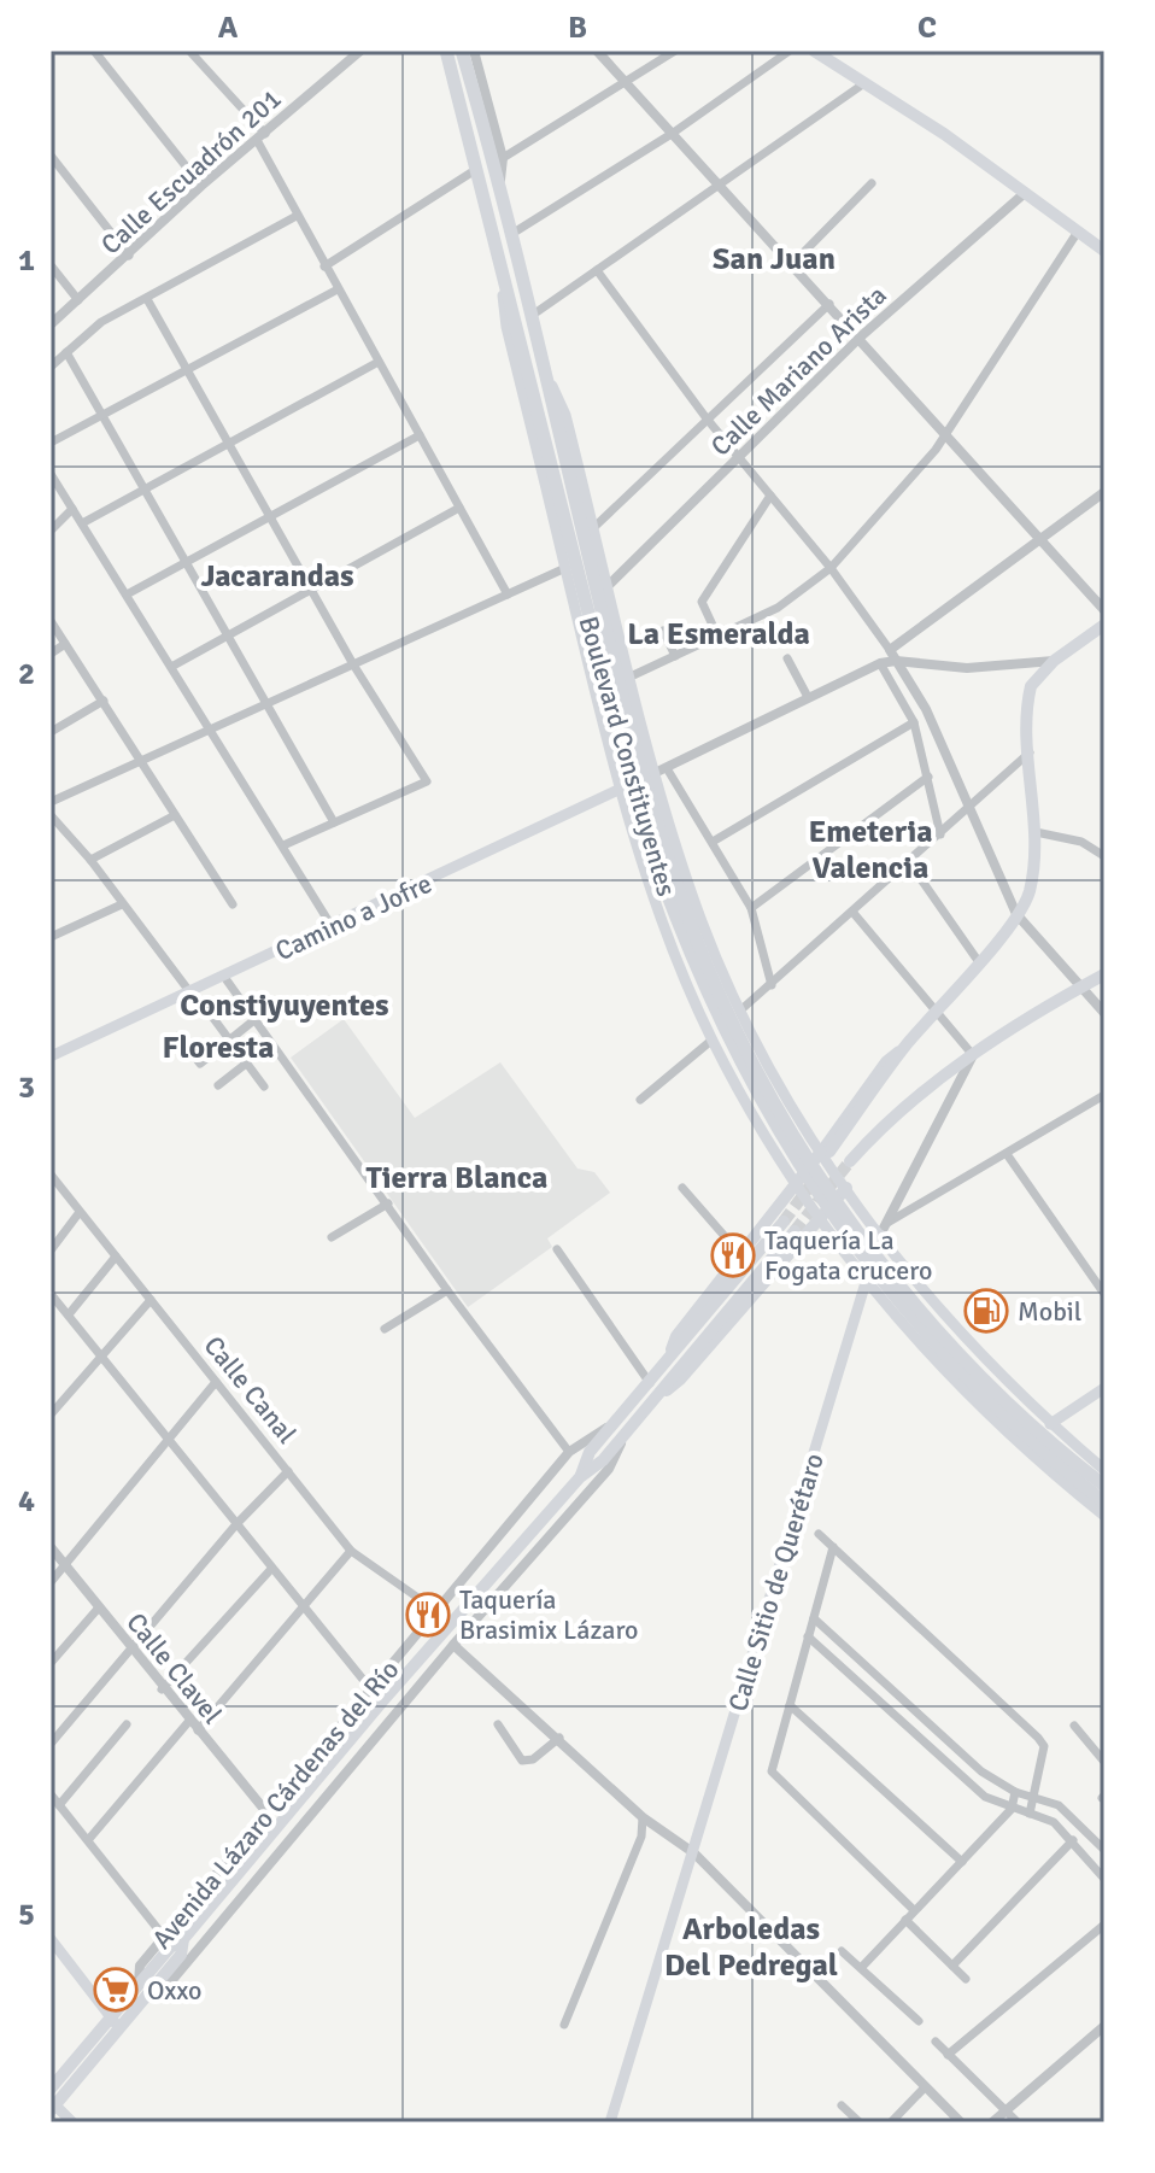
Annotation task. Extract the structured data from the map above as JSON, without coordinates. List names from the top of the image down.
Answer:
{
  "streets": {
    "highway": ["Boulevard Constituyentes"],
    "main road": ["Camino a Jofre", "Calle Sitio de Querétaro", "Avenida Lázaro Cárdenas del Río"],
    "street": [
      "Calle Escuadrón 201",
      "Calle Mariano Arista",
      "Calle Canal",
      "Calle Clavel"
    ]
  },
  "crossings": [
    ["Calle Canal", "Avenida Lázaro Cárdenas del Río"],
    ["Calle Clavel", "Avenida Lázaro Cárdenas del Río"]
  ],
  "districts": [
    "San Juan",
    "Jacarandas",
    "La Esmeralda",
    "Emeteria Valencia",
    "Constiyuyentes",
    "Floresta",
    "Tierra Blanca",
    "Arboledas Del Pedregal"
  ],
  "places": {
    "restaurant": ["Taquería La Fogata crucero", "Taquería Brasimix Lázaro"],
    "fuel station": ["Mobil"],
    "supermarket": ["Oxxo"]
  },
  "grid": {
    "columns": ["A", "B", "C"],
    "rows": [
      "1",
      "2",
      "3",
      "4",
      "5"
    ]
  }
}
